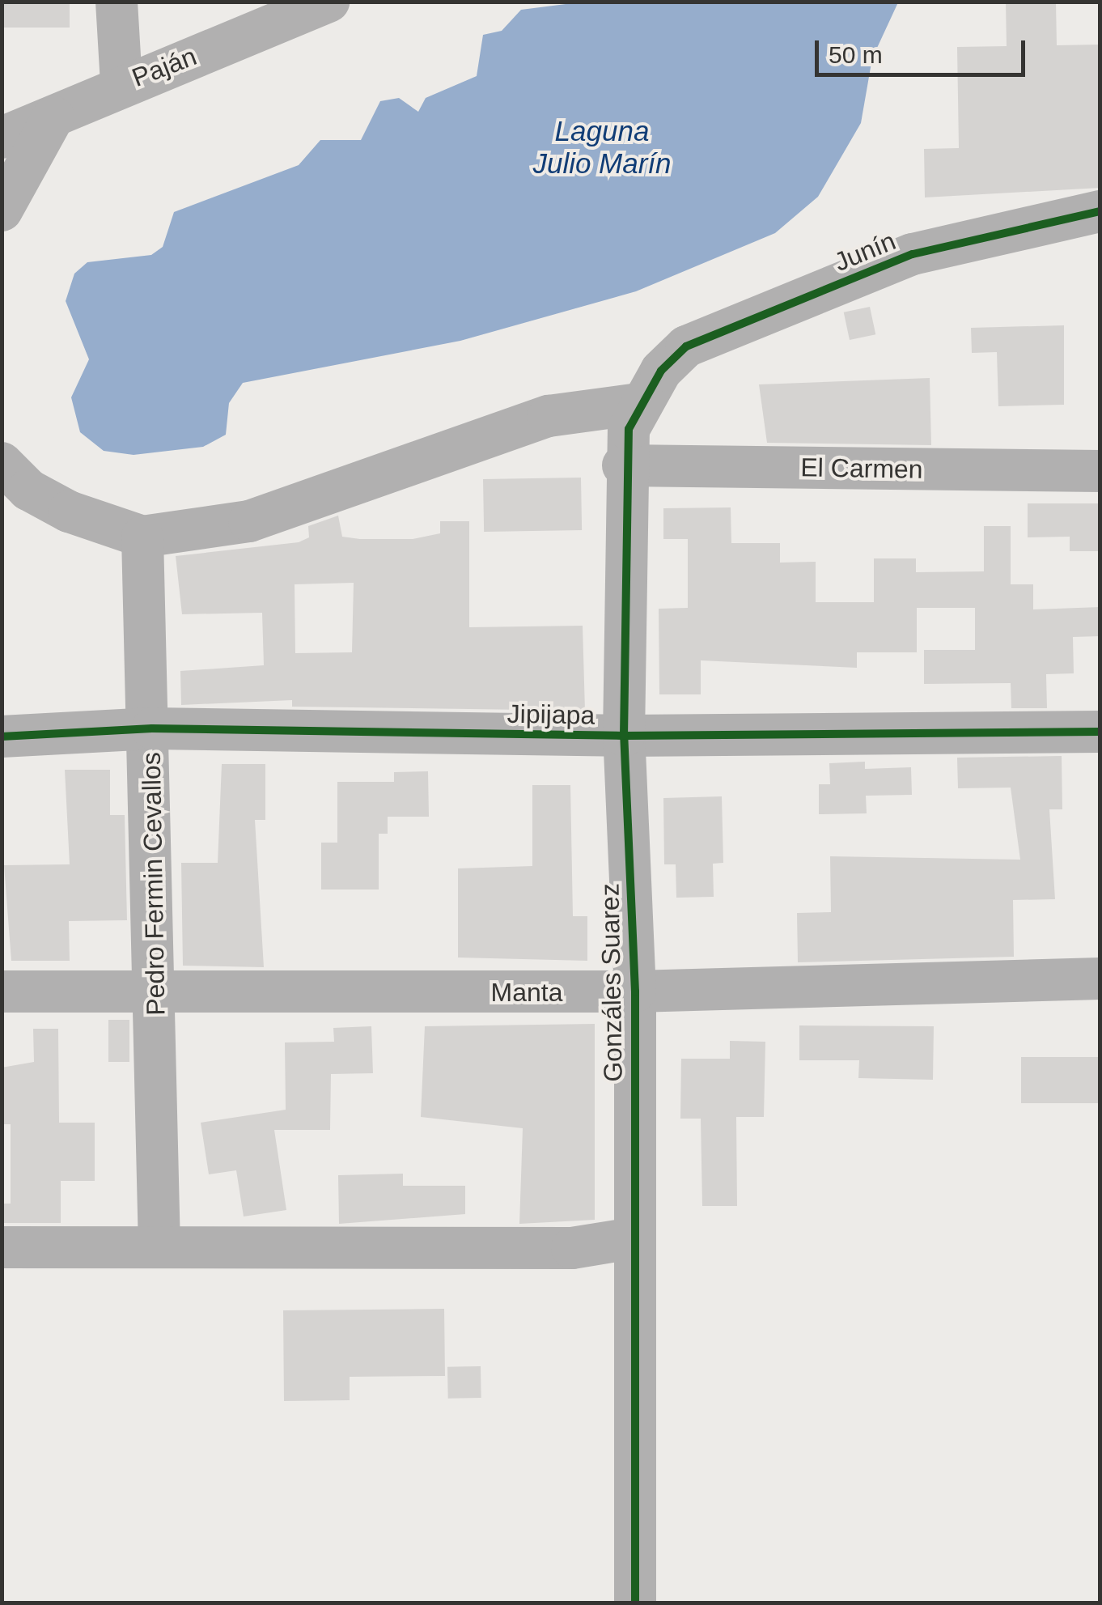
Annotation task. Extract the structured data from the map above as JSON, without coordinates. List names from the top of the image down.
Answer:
{
  "streets": {
    "street": [
      "Paján",
      "Junín",
      "El Carmen",
      "Jipijapa",
      "Pedro Fermin Cevallos",
      "Gonzáles Suarez",
      "Manta"
    ]
  },
  "crossings": [
    ["Junín", "Gonzáles Suarez"],
    ["El Carmen", "Gonzáles Suarez"],
    ["Jipijapa", "Pedro Fermin Cevallos"],
    ["Jipijapa", "Gonzáles Suarez"],
    ["Pedro Fermin Cevallos", "Manta"],
    ["Gonzáles Suarez", "Manta"]
  ],
  "water": ["Laguna Julio Marín"],
  "scale_bar": "50 m"
}
